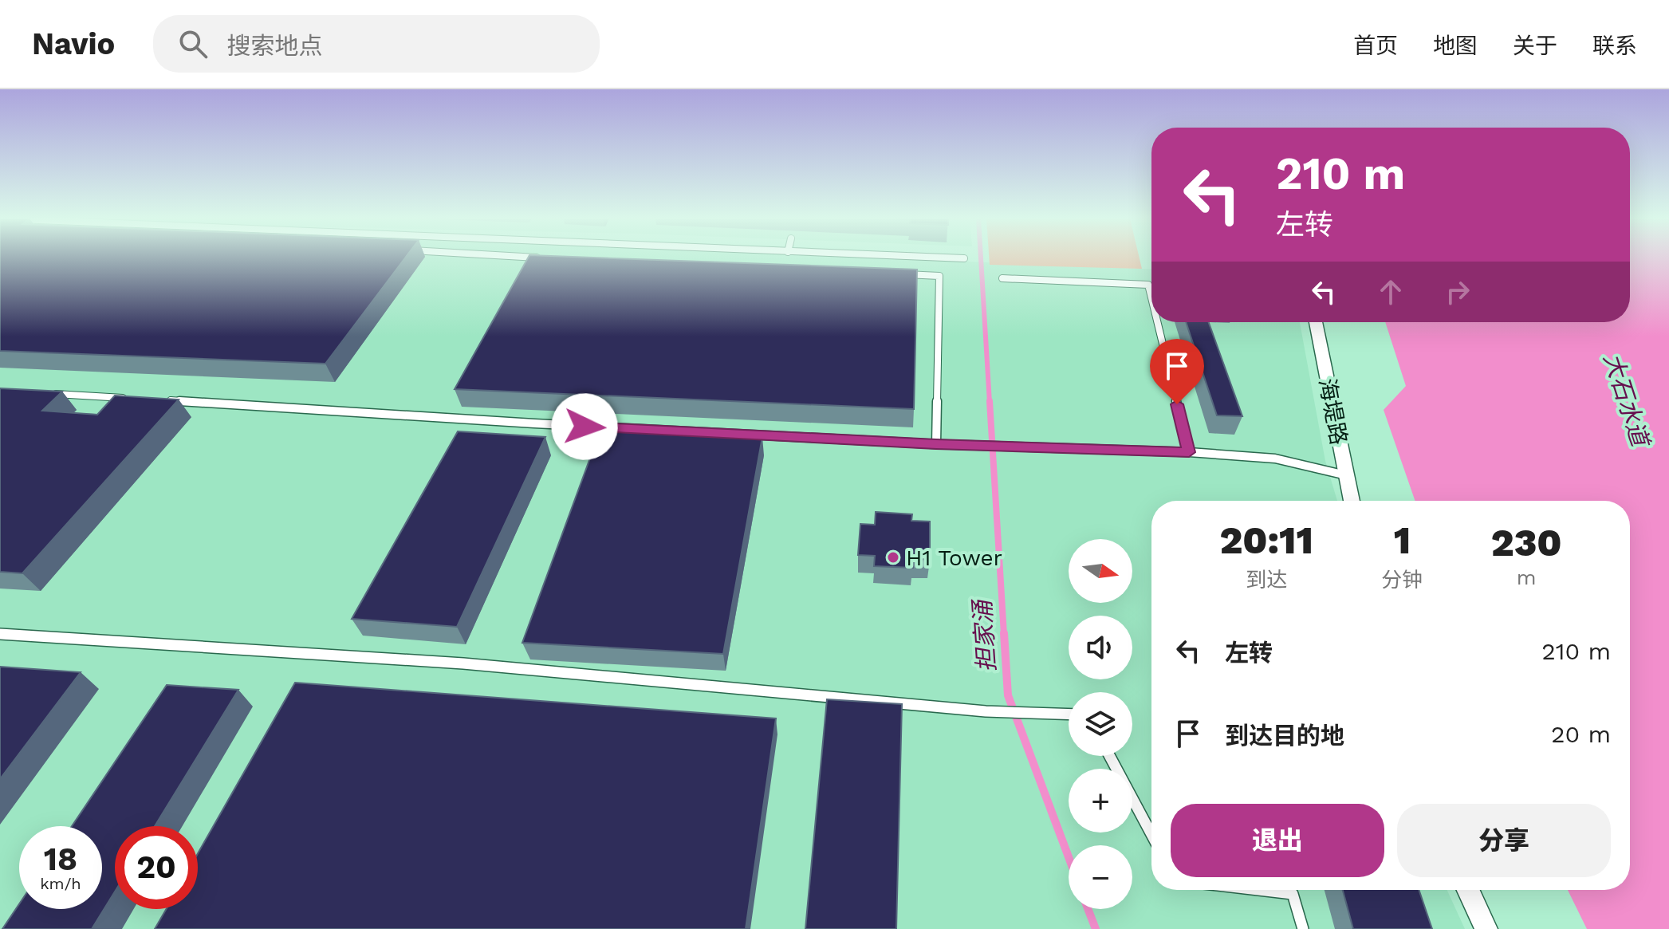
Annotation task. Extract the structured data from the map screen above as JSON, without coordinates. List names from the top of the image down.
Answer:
{
  "streets": {
    "street": ["海堤路"]
  },
  "water": ["大石水道", "担家涌"],
  "places": ["H1 Tower"],
  "north": "right",
  "page": {
    "header": "Navio",
    "search": "搜索地点",
    "nav": [
      "首页",
      "地图",
      "关于",
      "联系"
    ],
    "turn": ["210 m", "左转"],
    "eta": [
      "20:11",
      "到达",
      "1",
      "分钟",
      "230",
      "m"
    ],
    "map_buttons": ["+", "−"],
    "list": [
      {
        "name": "左转",
        "value": "210 m"
      },
      {
        "name": "到达目的地",
        "value": "20 m"
      }
    ],
    "buttons": ["退出", "分享"],
    "speed": "18 km/h",
    "limit": "20"
  }
}
